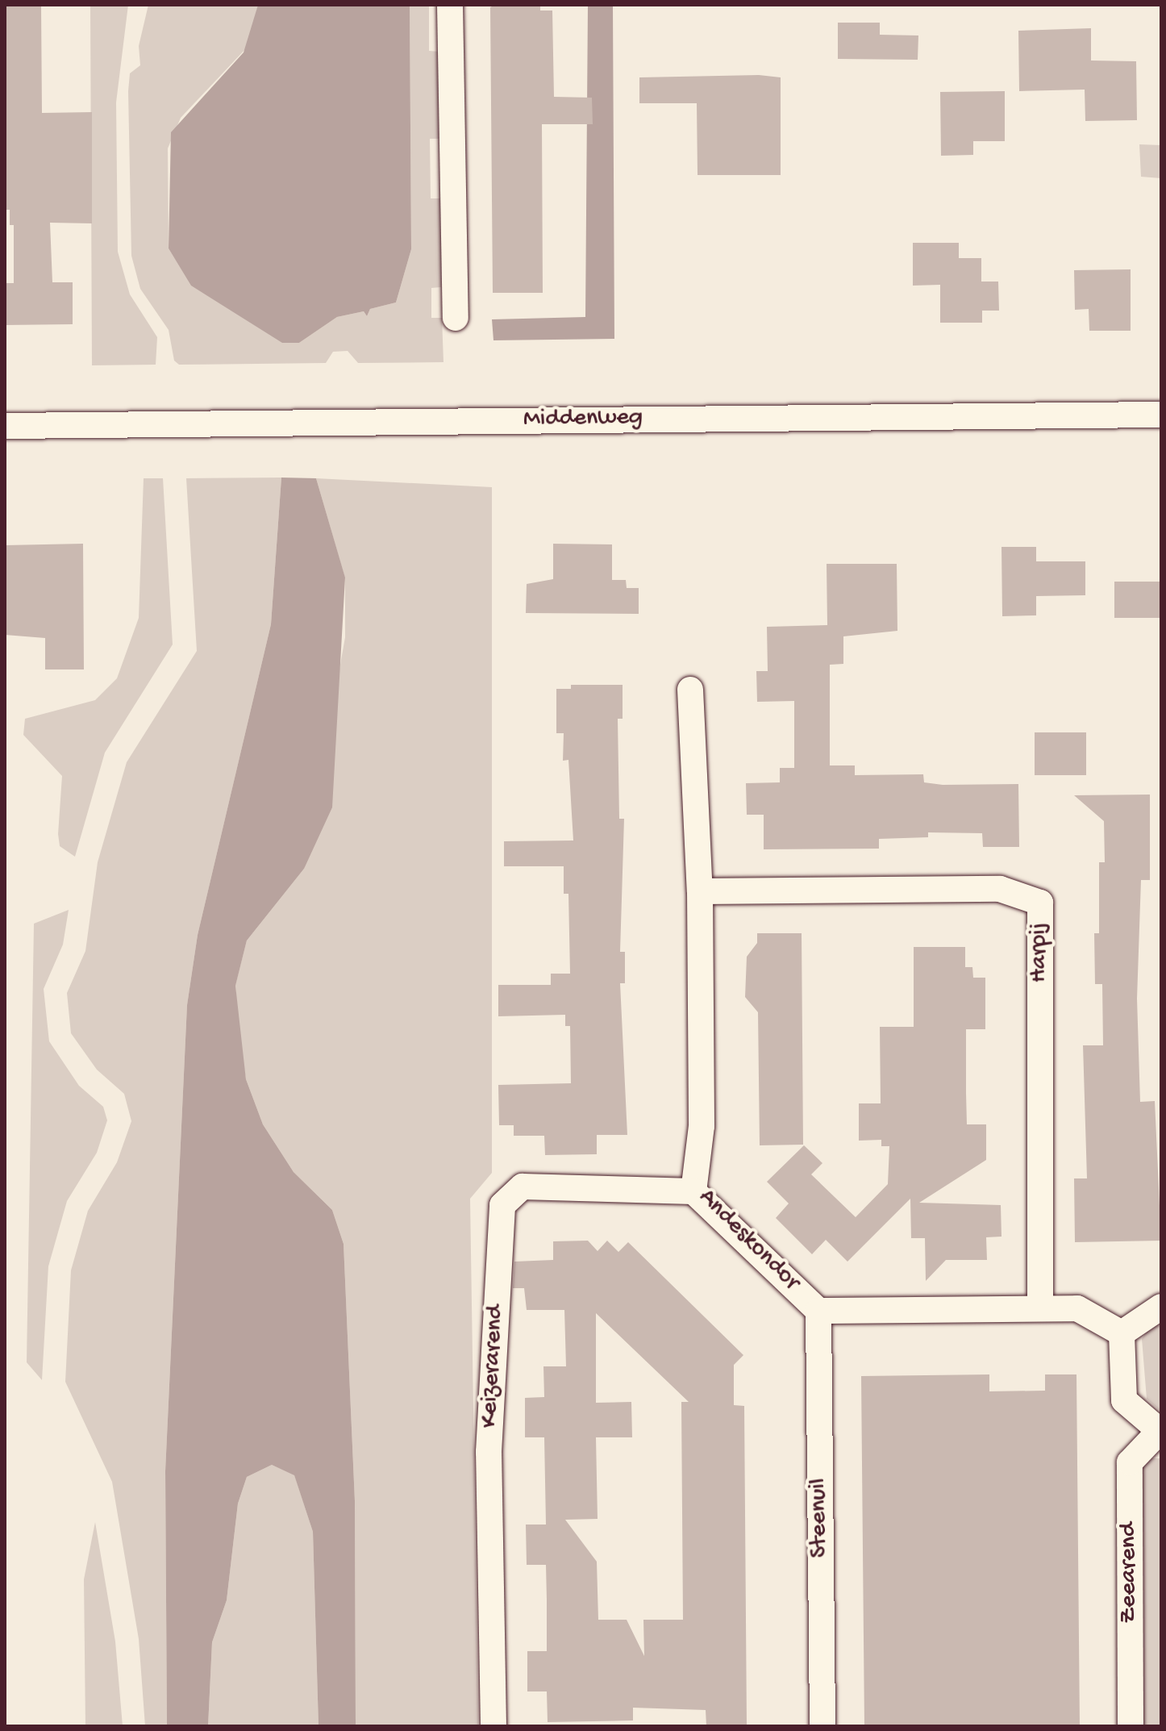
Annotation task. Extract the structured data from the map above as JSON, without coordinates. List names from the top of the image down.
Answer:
{
  "streets": {
    "street": [
      "Middenweg",
      "Harpij",
      "Andeskondor",
      "Keizerarend",
      "Steenuil",
      "Zeearend"
    ]
  },
  "crossings": [
    ["Harpij", "Andeskondor"],
    ["Andeskondor", "Keizerarend"],
    ["Andeskondor", "Steenuil"],
    ["Andeskondor", "Zeearend"]
  ]
}
